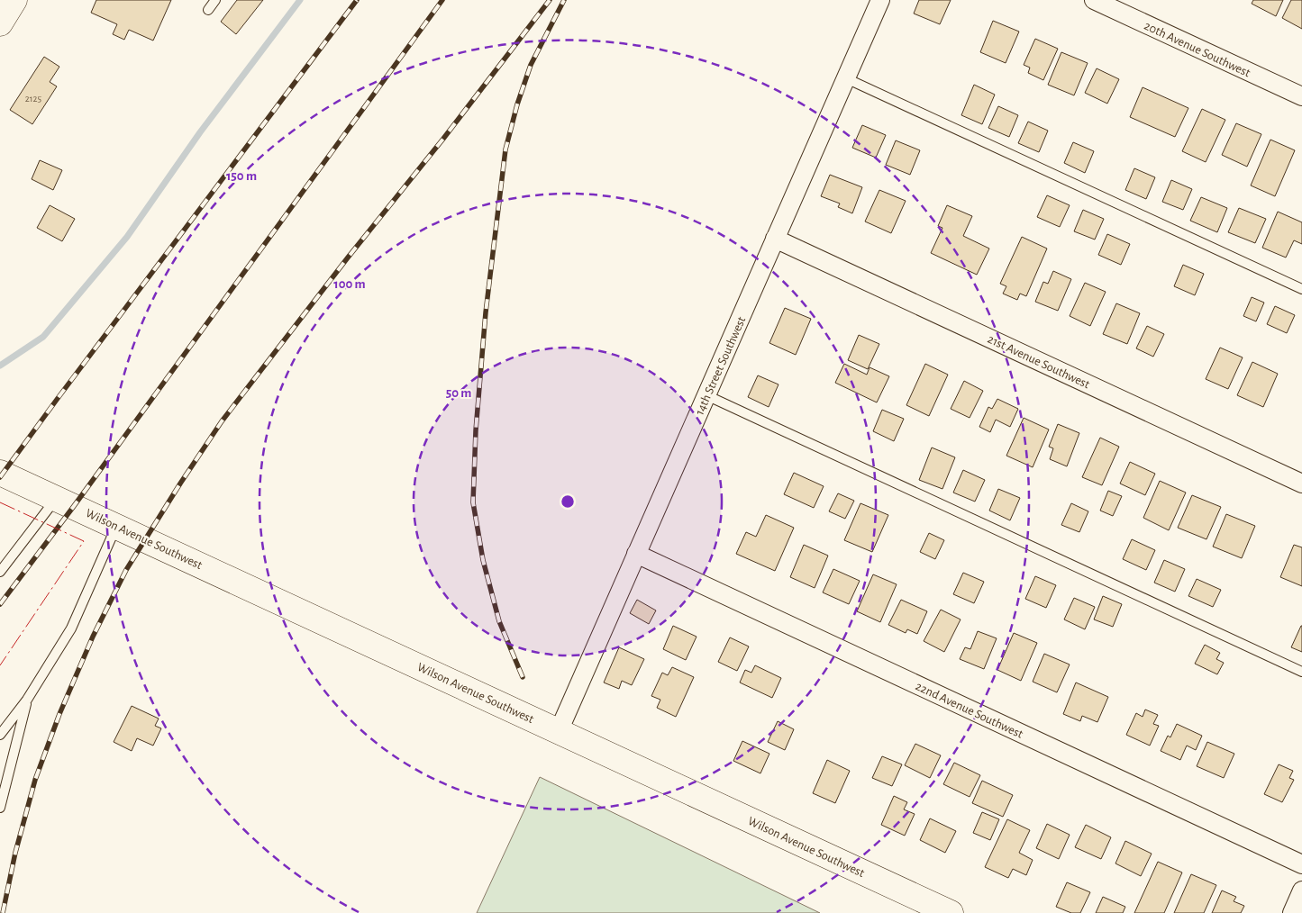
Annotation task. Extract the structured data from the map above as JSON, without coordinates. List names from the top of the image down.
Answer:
{
  "streets": {
    "main road": ["Wilson Avenue Southwest"],
    "street": [
      "20th Avenue Southwest",
      "21st Avenue Southwest",
      "14th Street Southwest",
      "22nd Avenue Southwest"
    ]
  },
  "crossings": [
    ["21st Avenue Southwest", "14th Street Southwest"],
    ["14th Street Southwest", "Wilson Avenue Southwest"],
    ["14th Street Southwest", "22nd Avenue Southwest"]
  ],
  "house_numbers": ["2125"],
  "rings": ["150 m", "100 m", "50 m"]
}
